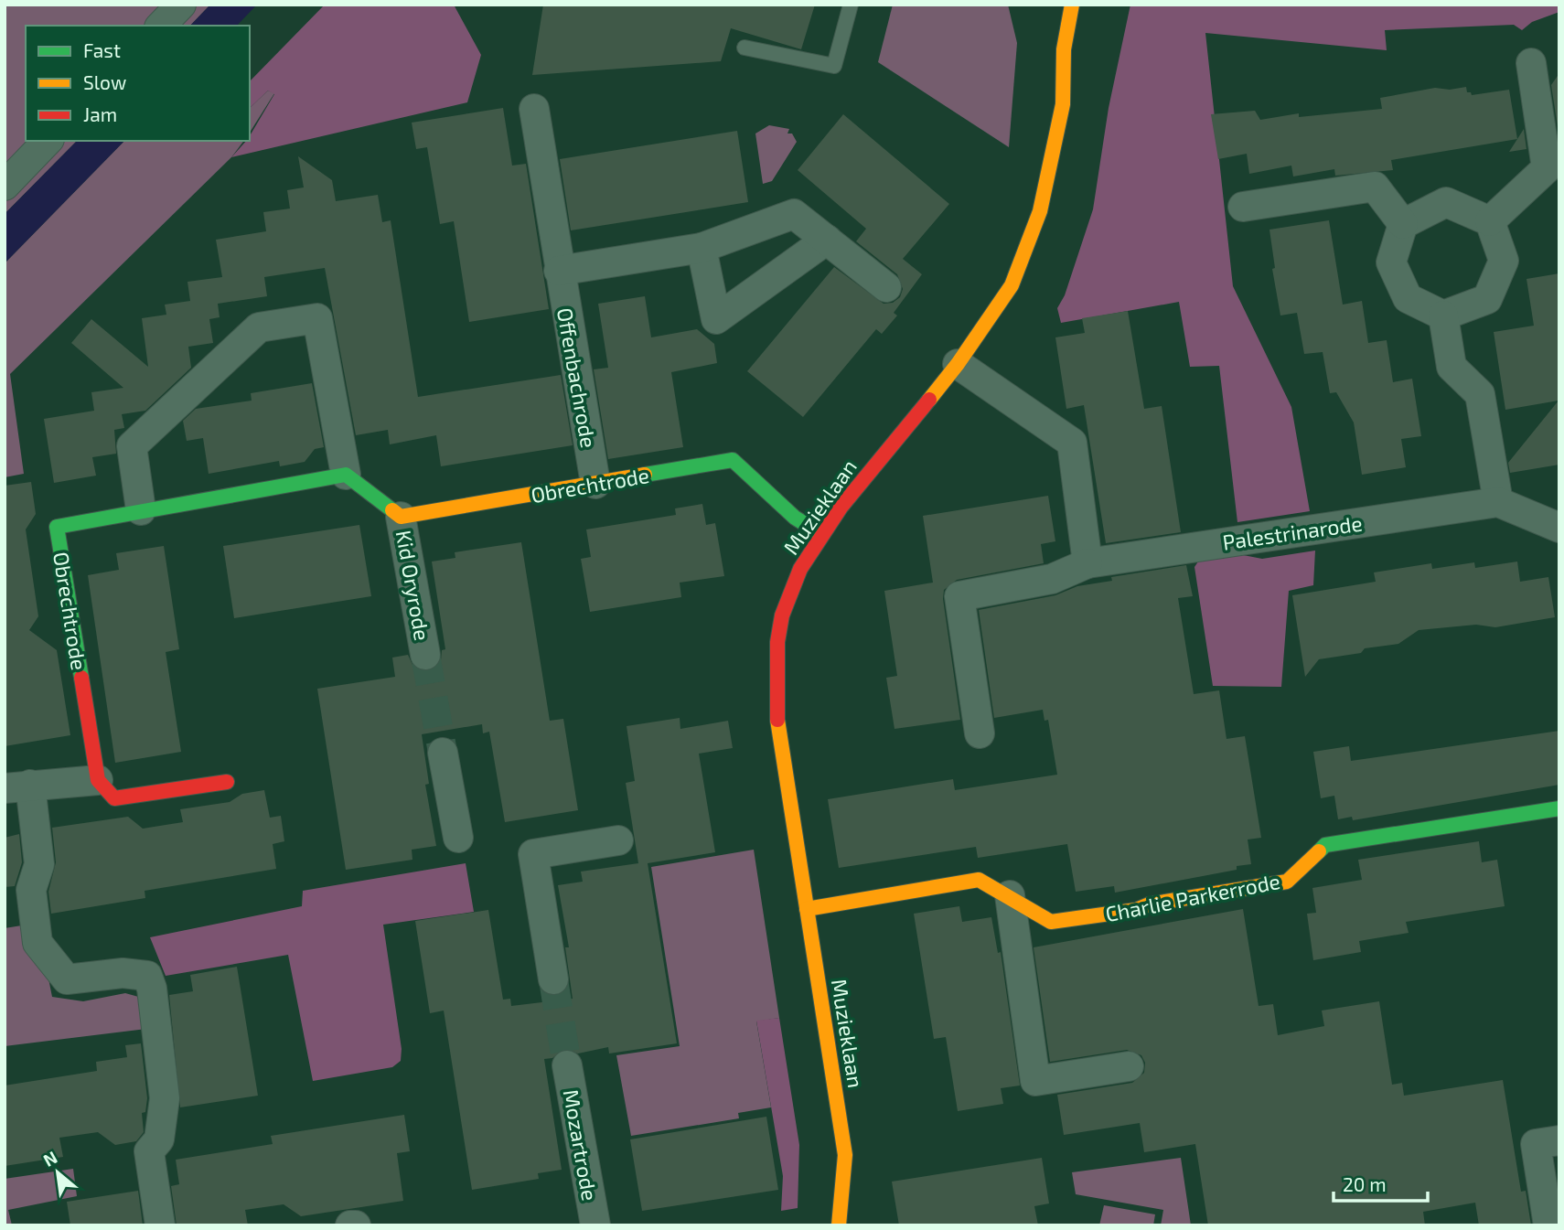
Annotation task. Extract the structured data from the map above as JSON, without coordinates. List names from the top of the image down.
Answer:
{
  "streets": {
    "street": [
      "Offenbachrode",
      "Obrechtrode",
      "Muzieklaan",
      "Palestrinarode",
      "Kid Oryrode",
      "Charlie Parkerrode",
      "Mozartrode"
    ]
  },
  "crossings": [
    ["Offenbachrode", "Obrechtrode"],
    ["Obrechtrode", "Muzieklaan"],
    ["Obrechtrode", "Kid Oryrode"],
    ["Muzieklaan", "Charlie Parkerrode"]
  ],
  "legend": ["Fast", "Slow", "Jam"],
  "scale_bar": "20 m",
  "north": "top left"
}
